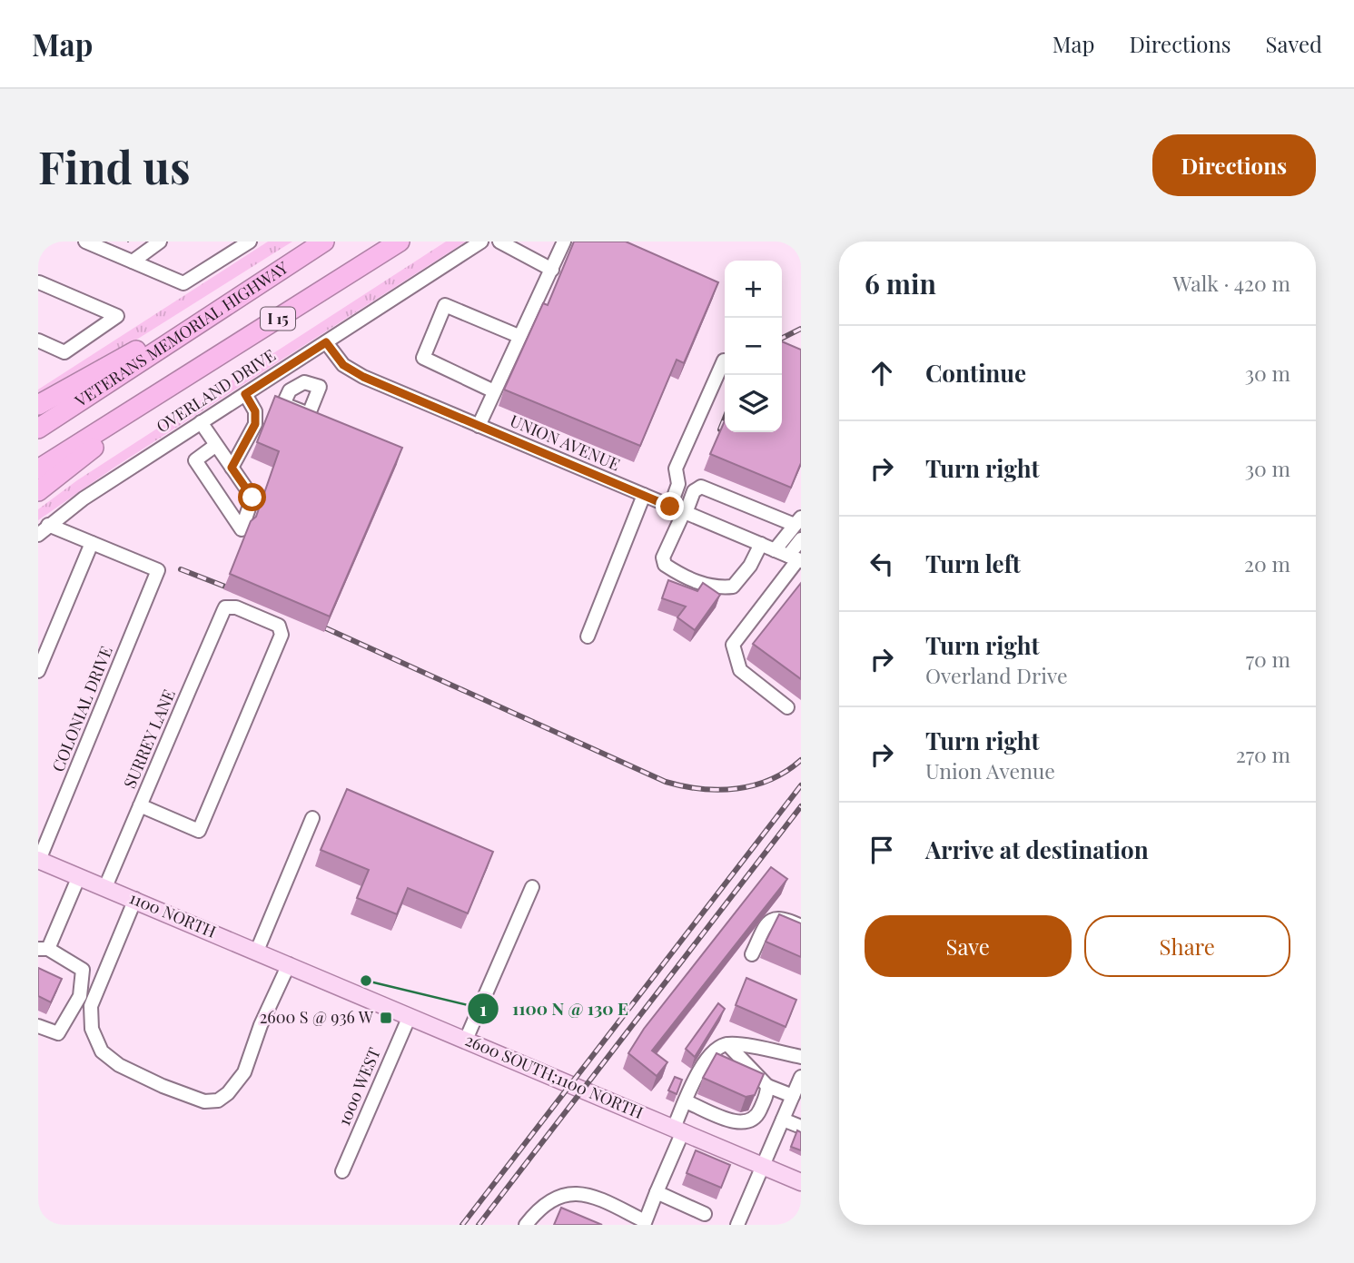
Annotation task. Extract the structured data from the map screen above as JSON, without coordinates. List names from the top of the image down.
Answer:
{
  "streets": {
    "highway": ["I 15", "VETERANS MEMORIAL HIGHWAY"],
    "main road": ["1100 NORTH", "2600 SOUTH;1100 NORTH"],
    "street": [
      "OVERLAND DRIVE",
      "UNION AVENUE",
      "COLONIAL DRIVE",
      "SURREY LANE",
      "1000 WEST"
    ]
  },
  "crossings": [
    ["OVERLAND DRIVE", "UNION AVENUE"],
    ["COLONIAL DRIVE", "1100 NORTH"],
    ["SURREY LANE", "1100 NORTH"],
    ["1100 NORTH", "2600 SOUTH;1100 NORTH"],
    ["2600 SOUTH;1100 NORTH", "1000 WEST"]
  ],
  "places": {
    "other": ["1100 N @ 130 E"],
    "transit": ["2600 S @ 936 W"]
  },
  "page": {
    "header": "Map",
    "nav": ["Map", "Directions", "Saved"],
    "buttons": [
      "Directions",
      ["Save", "Share"]
    ],
    "title": "Find us",
    "heading": ["6 min", "Walk · 420 m"],
    "map_buttons": ["+", "−"],
    "list": [
      ["Continue", "30 m"],
      ["Turn right", "30 m"],
      ["Turn left", "20 m"],
      ["Turn right", "Overland Drive", "70 m"],
      ["Turn right", "Union Avenue", "270 m"],
      "Arrive at destination"
    ]
  }
}
